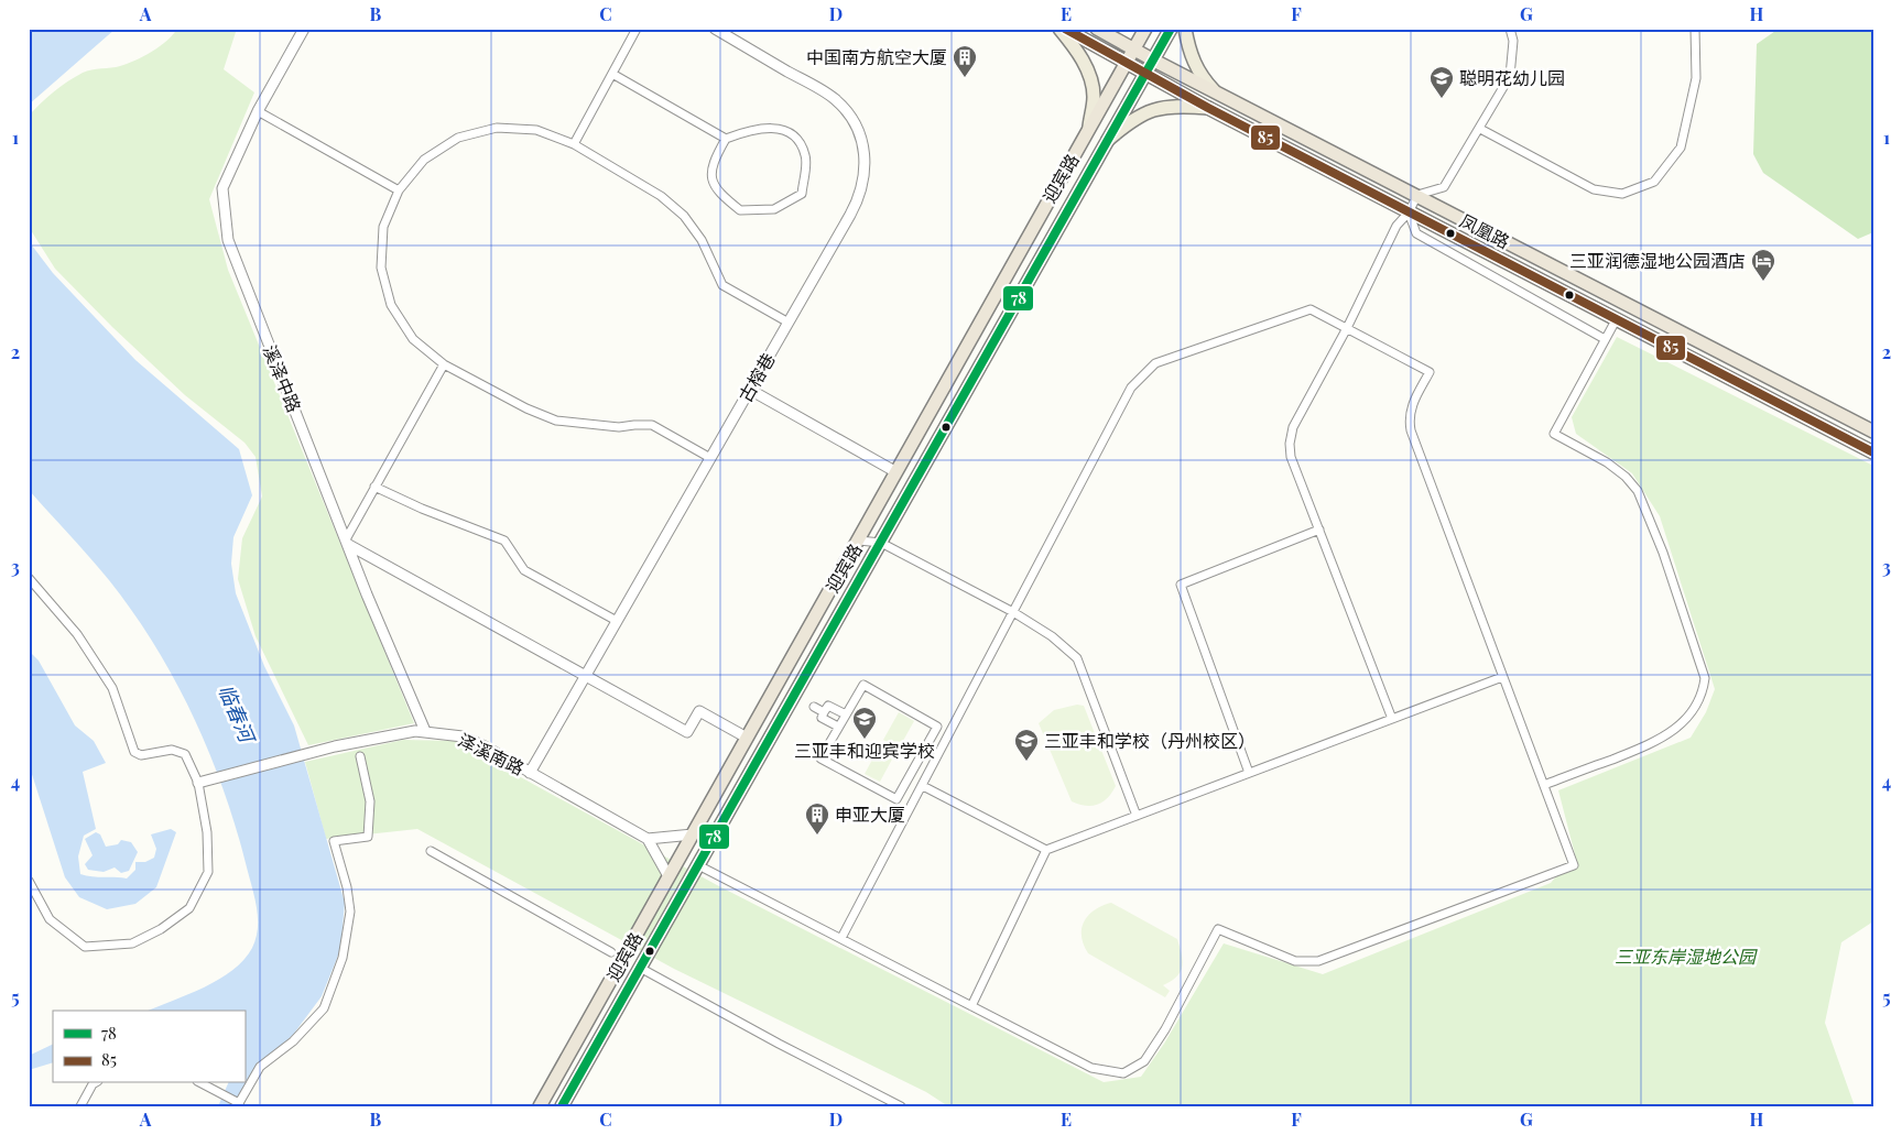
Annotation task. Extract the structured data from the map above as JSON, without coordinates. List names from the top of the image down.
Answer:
{
  "streets": {
    "highway": ["迎宾路", "凤凰路"],
    "street": ["古榕巷", "溪泽中路", "泽溪南路"]
  },
  "crossings": [
    ["迎宾路", "凤凰路"],
    ["古榕巷", "泽溪南路"],
    ["溪泽中路", "泽溪南路"]
  ],
  "water": ["临春河"],
  "parks": ["三亚东岸湿地公园"],
  "places": {
    "building": ["中国南方航空大厦", "申亚大厦"],
    "school or university": ["聪明花幼儿园", "三亚丰和迎宾学校", "三亚丰和学校（丹州校区）"],
    "hotel": ["三亚润德湿地公园酒店"]
  },
  "lines": ["transit line 78", "transit line 85"],
  "legend": ["78", "85"],
  "grid": {
    "columns": [
      "A",
      "B",
      "C",
      "D",
      "E",
      "F",
      "G",
      "H"
    ],
    "rows": [
      "1",
      "2",
      "3",
      "4",
      "5"
    ]
  }
}
